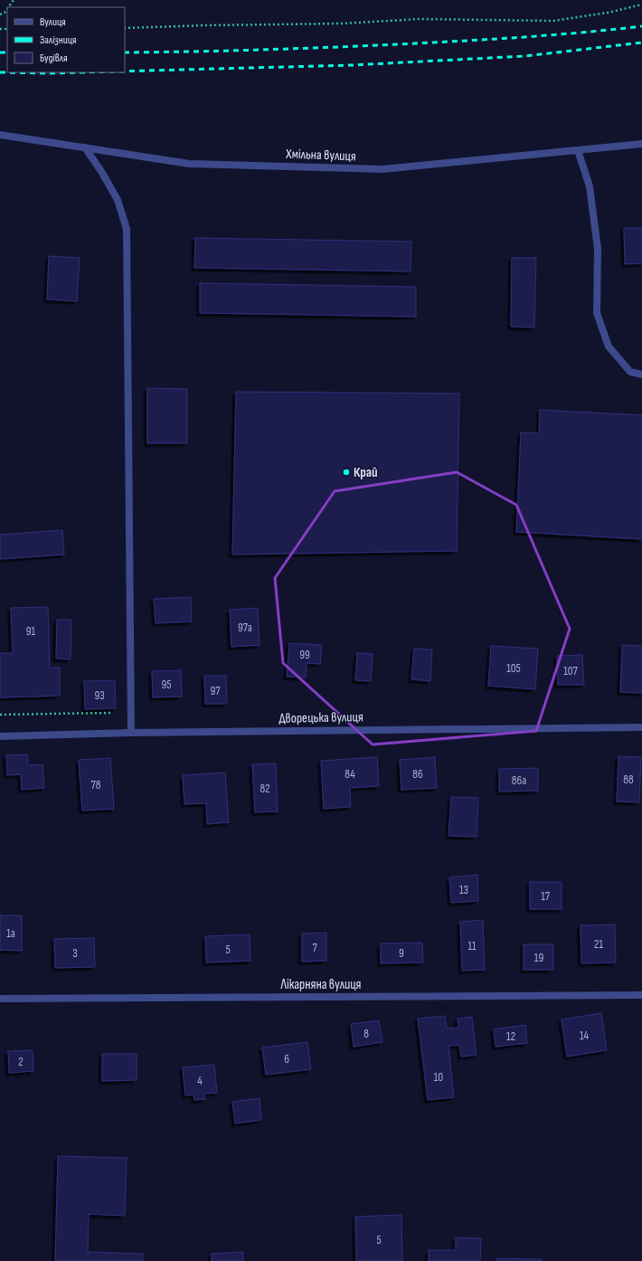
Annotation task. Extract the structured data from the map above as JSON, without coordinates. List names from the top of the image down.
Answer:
{
  "streets": {
    "street": ["Хмільна вулиця", "Дворецька вулиця", "Лікарняна вулиця"]
  },
  "places": ["Край"],
  "house_numbers": [
    "97а",
    "91",
    "99",
    "105",
    "107",
    "95",
    "97",
    "93",
    "84",
    "86",
    "88",
    "86а",
    "78",
    "82",
    "13",
    "17",
    "1а",
    "21",
    "11",
    "7",
    "5",
    "3",
    "9",
    "19",
    "8",
    "14",
    "12",
    "6",
    "2",
    "10",
    "4",
    "5"
  ],
  "legend": ["Вулиця", "Залізниця", "Будівля"]
}
